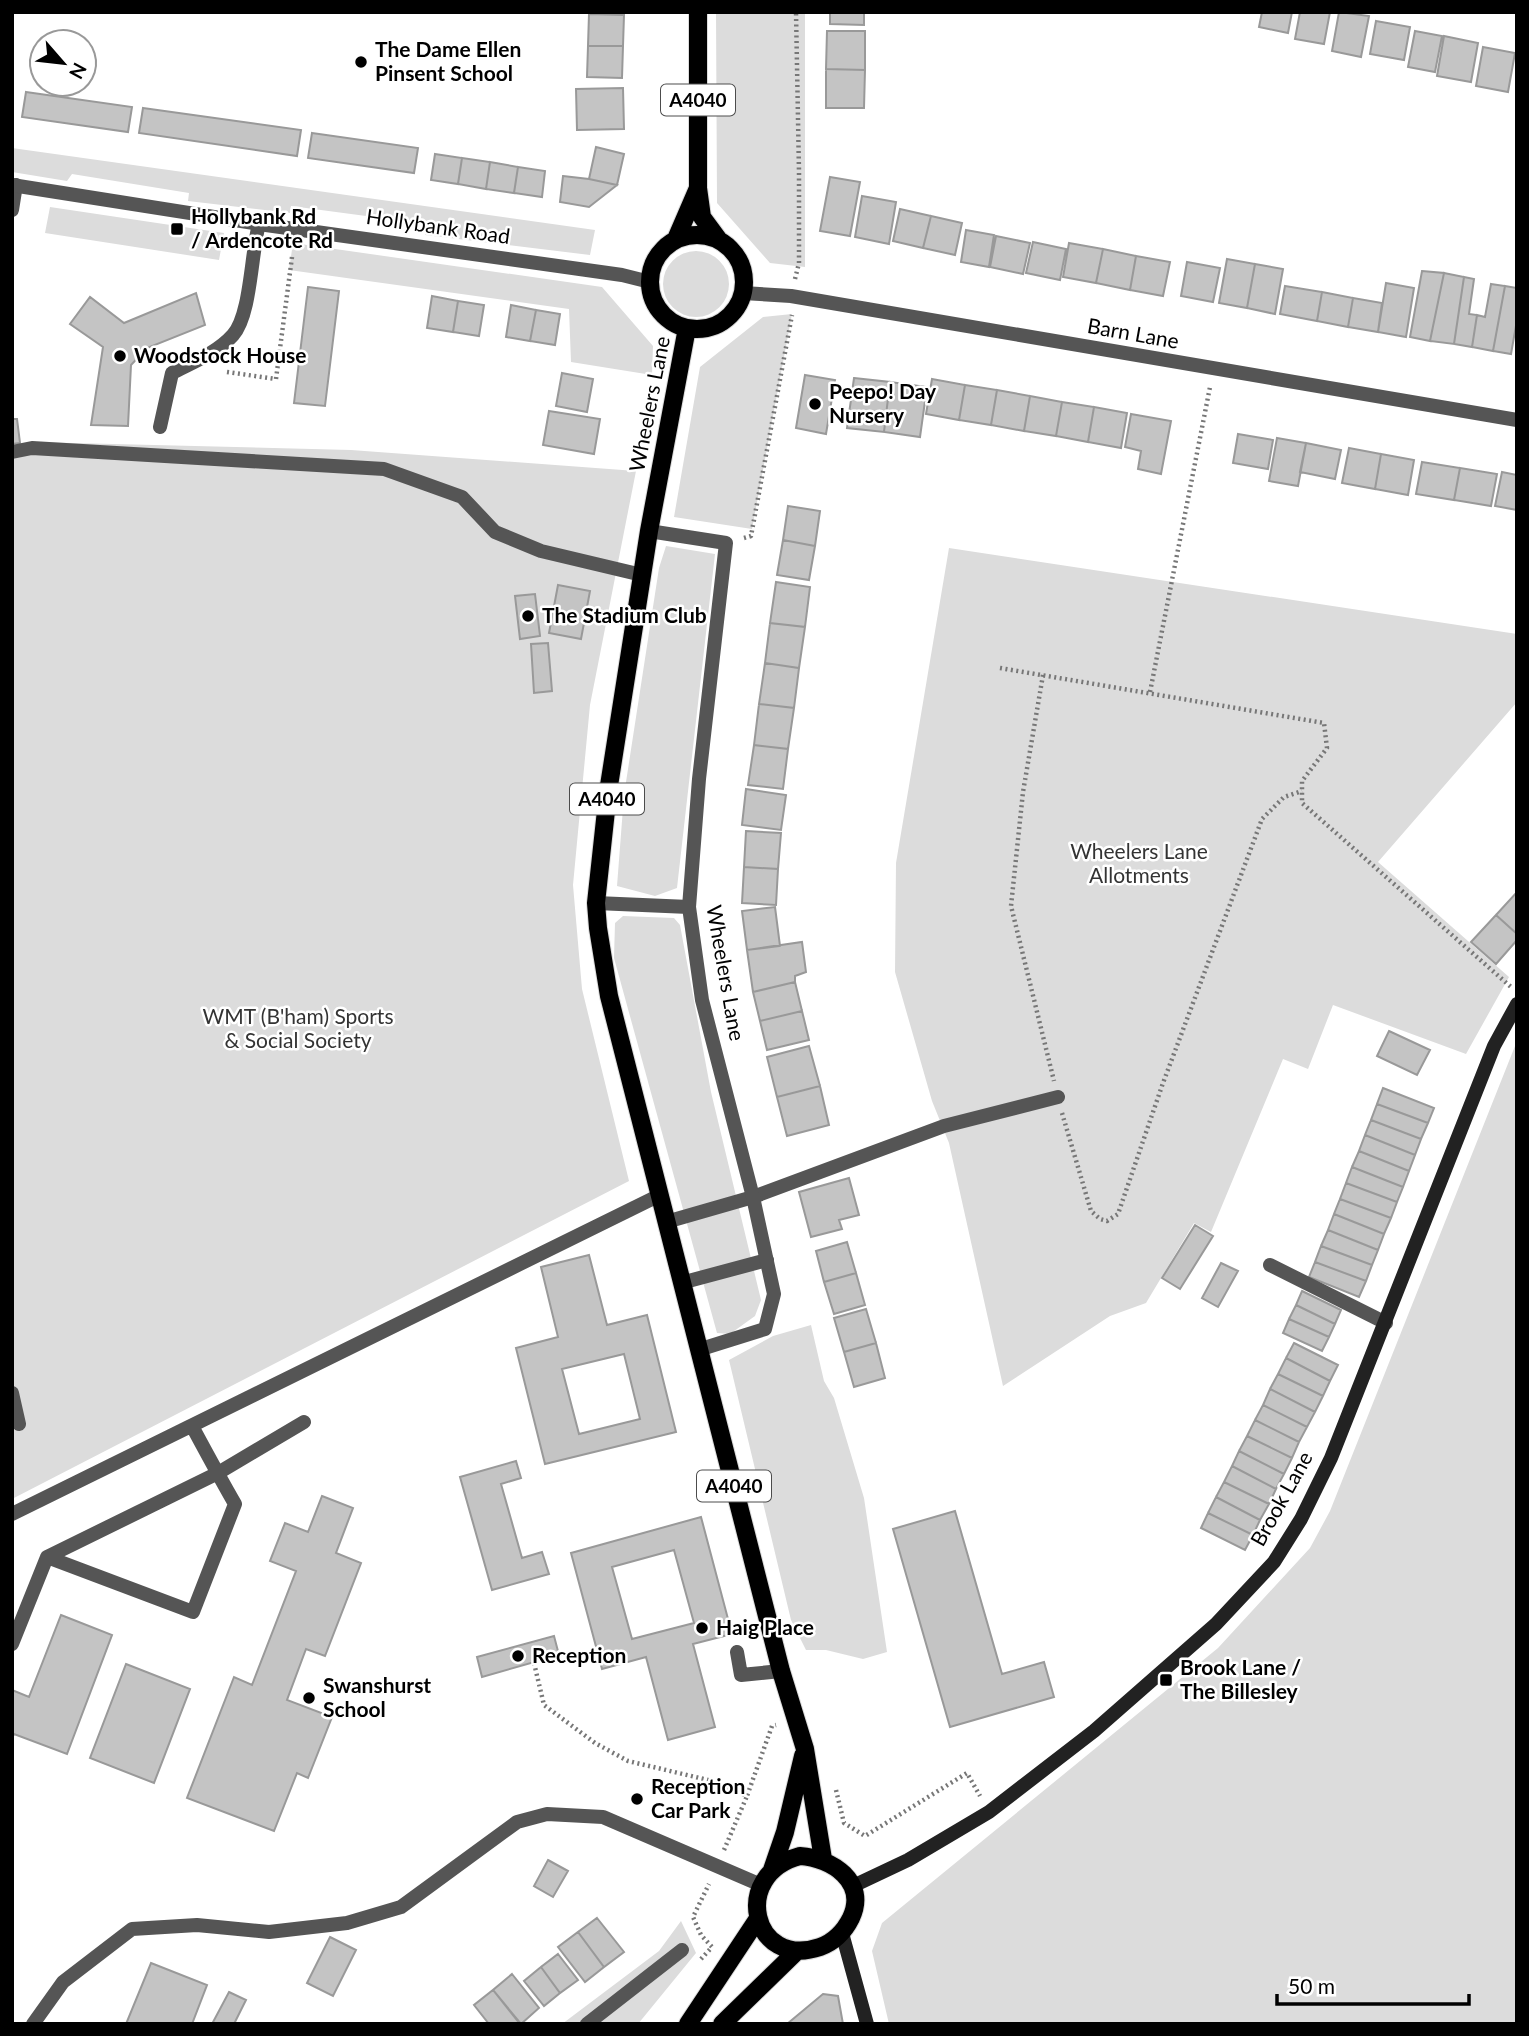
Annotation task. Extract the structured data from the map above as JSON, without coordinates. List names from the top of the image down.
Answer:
{
  "streets": {
    "main road": ["A4040", "Wheelers Lane", "Brook Lane"],
    "street": ["Hollybank Road", "Barn Lane"]
  },
  "crossings": [
    ["A4040", "Hollybank Road"],
    ["A4040", "Barn Lane"],
    ["A4040", "Wheelers Lane"],
    ["Hollybank Road", "Barn Lane"],
    ["Hollybank Road", "Wheelers Lane"],
    ["Barn Lane", "Wheelers Lane"],
    ["Wheelers Lane", "Brook Lane"]
  ],
  "parks": ["Wheelers Lane Allotments", "WMT (B'ham) Sports & Social Society"],
  "places": {
    "other": [
      "The Dame Ellen Pinsent School",
      "Woodstock House",
      "Peepo! Day Nursery",
      "The Stadium Club",
      "Haig Place",
      "Reception",
      "Swanshurst School",
      "Reception Car Park"
    ],
    "transit": ["Hollybank Rd / Ardencote Rd", "Brook Lane / The Billesley"]
  },
  "scale_bar": "50 m",
  "north": "bottom right"
}
